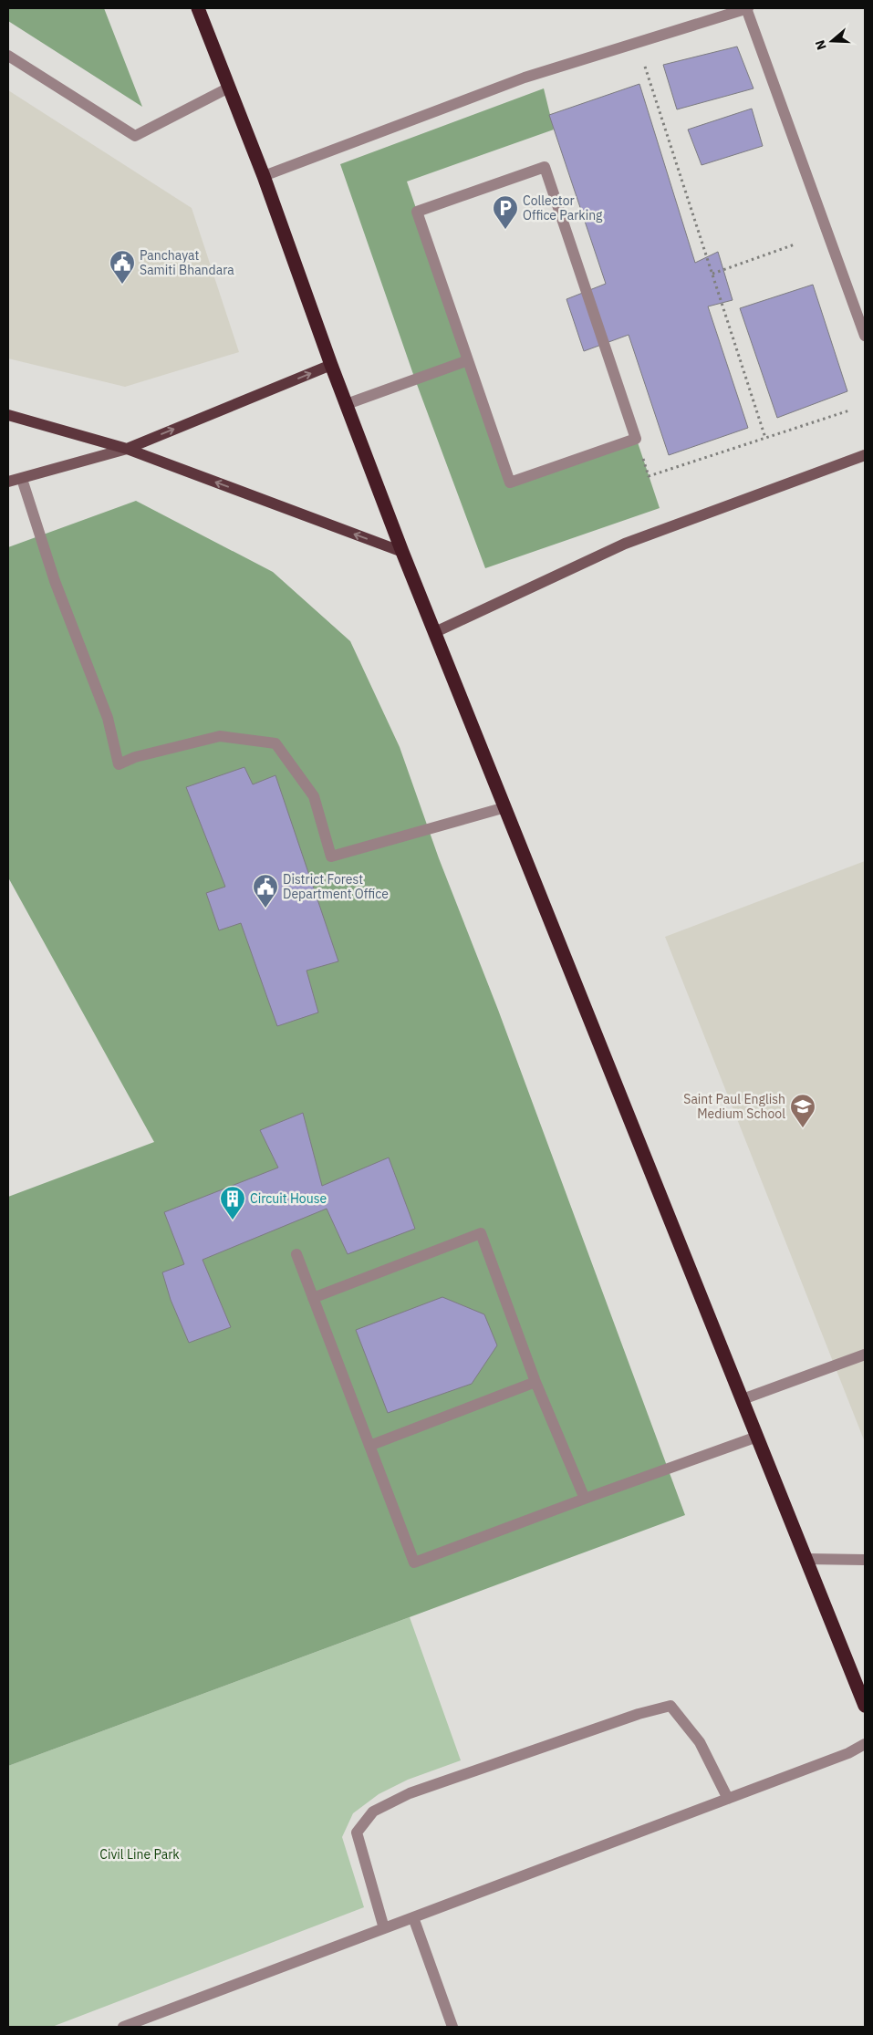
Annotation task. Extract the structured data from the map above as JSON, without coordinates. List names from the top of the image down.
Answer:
{
  "parks": ["Civil Line Park"],
  "places": {
    "parking": ["Collector Office Parking"],
    "public building": ["Panchayat Samiti Bhandara", "District Forest Department Office"],
    "school or university": ["Saint Paul English Medium School"],
    "building": ["Circuit House"]
  },
  "north": "left"
}
